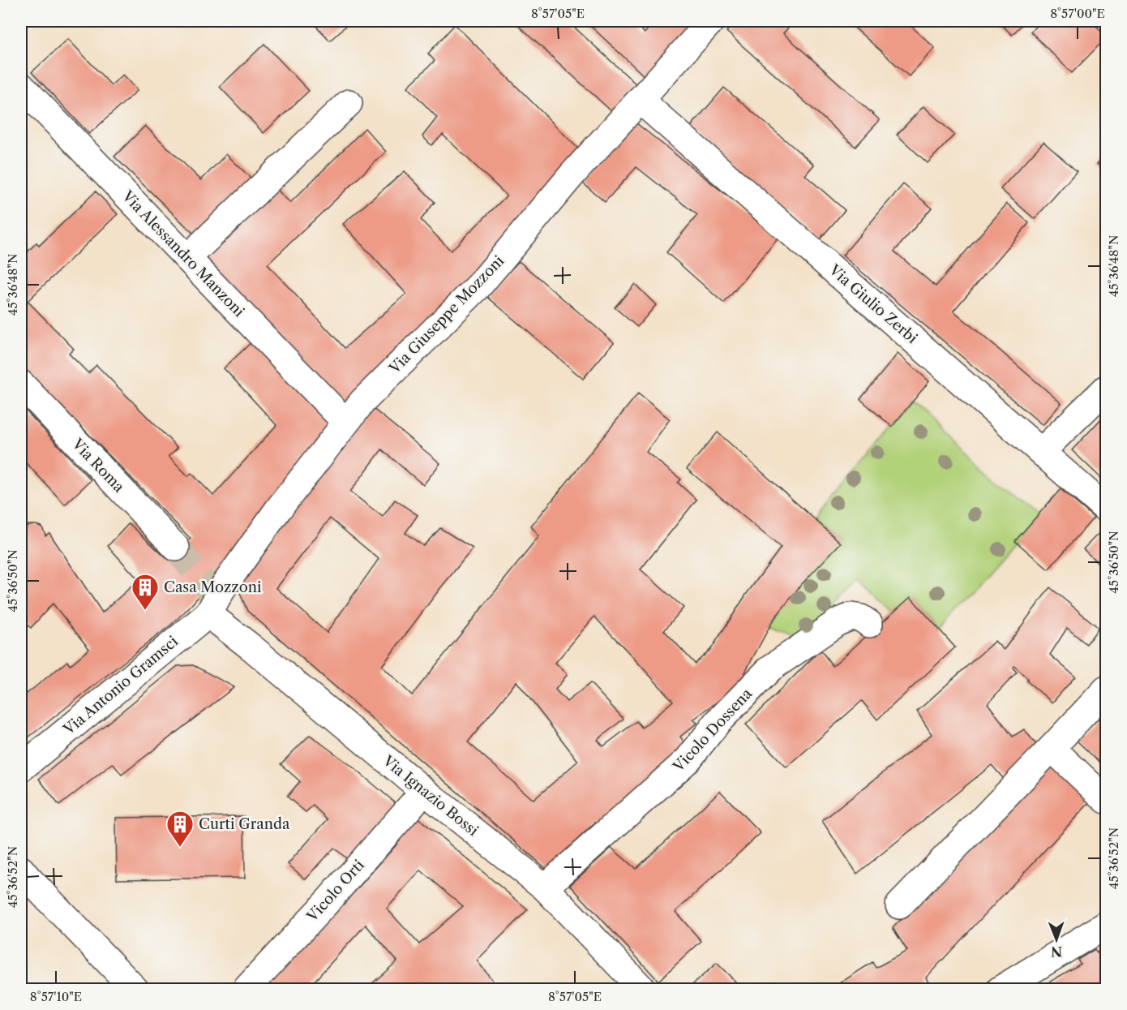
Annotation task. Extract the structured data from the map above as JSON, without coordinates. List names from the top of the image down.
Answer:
{
  "streets": {
    "street": [
      "Via Alessandro Manzoni",
      "Via Giulio Zerbi",
      "Via Giuseppe Mozzoni",
      "Via Roma",
      "Via Antonio Gramsci",
      "Vicolo Dossena",
      "Via Ignazio Bossi",
      "Vicolo Orti"
    ]
  },
  "crossings": [
    ["Via Alessandro Manzoni", "Via Giuseppe Mozzoni"],
    ["Via Giulio Zerbi", "Via Giuseppe Mozzoni"],
    ["Via Giuseppe Mozzoni", "Via Antonio Gramsci"],
    ["Via Giuseppe Mozzoni", "Via Ignazio Bossi"],
    ["Via Antonio Gramsci", "Via Ignazio Bossi"],
    ["Vicolo Dossena", "Via Ignazio Bossi"],
    ["Via Ignazio Bossi", "Vicolo Orti"]
  ],
  "places": {
    "building": ["Casa Mozzoni", "Curti Granda"]
  },
  "north": "bottom",
  "coordinates": [
    "8°57'05\"E",
    "8°57'00\"E",
    "45°36'48\"N",
    "45°36'50\"N",
    "45°36'52\"N",
    "8°57'10\"E"
  ]
}
